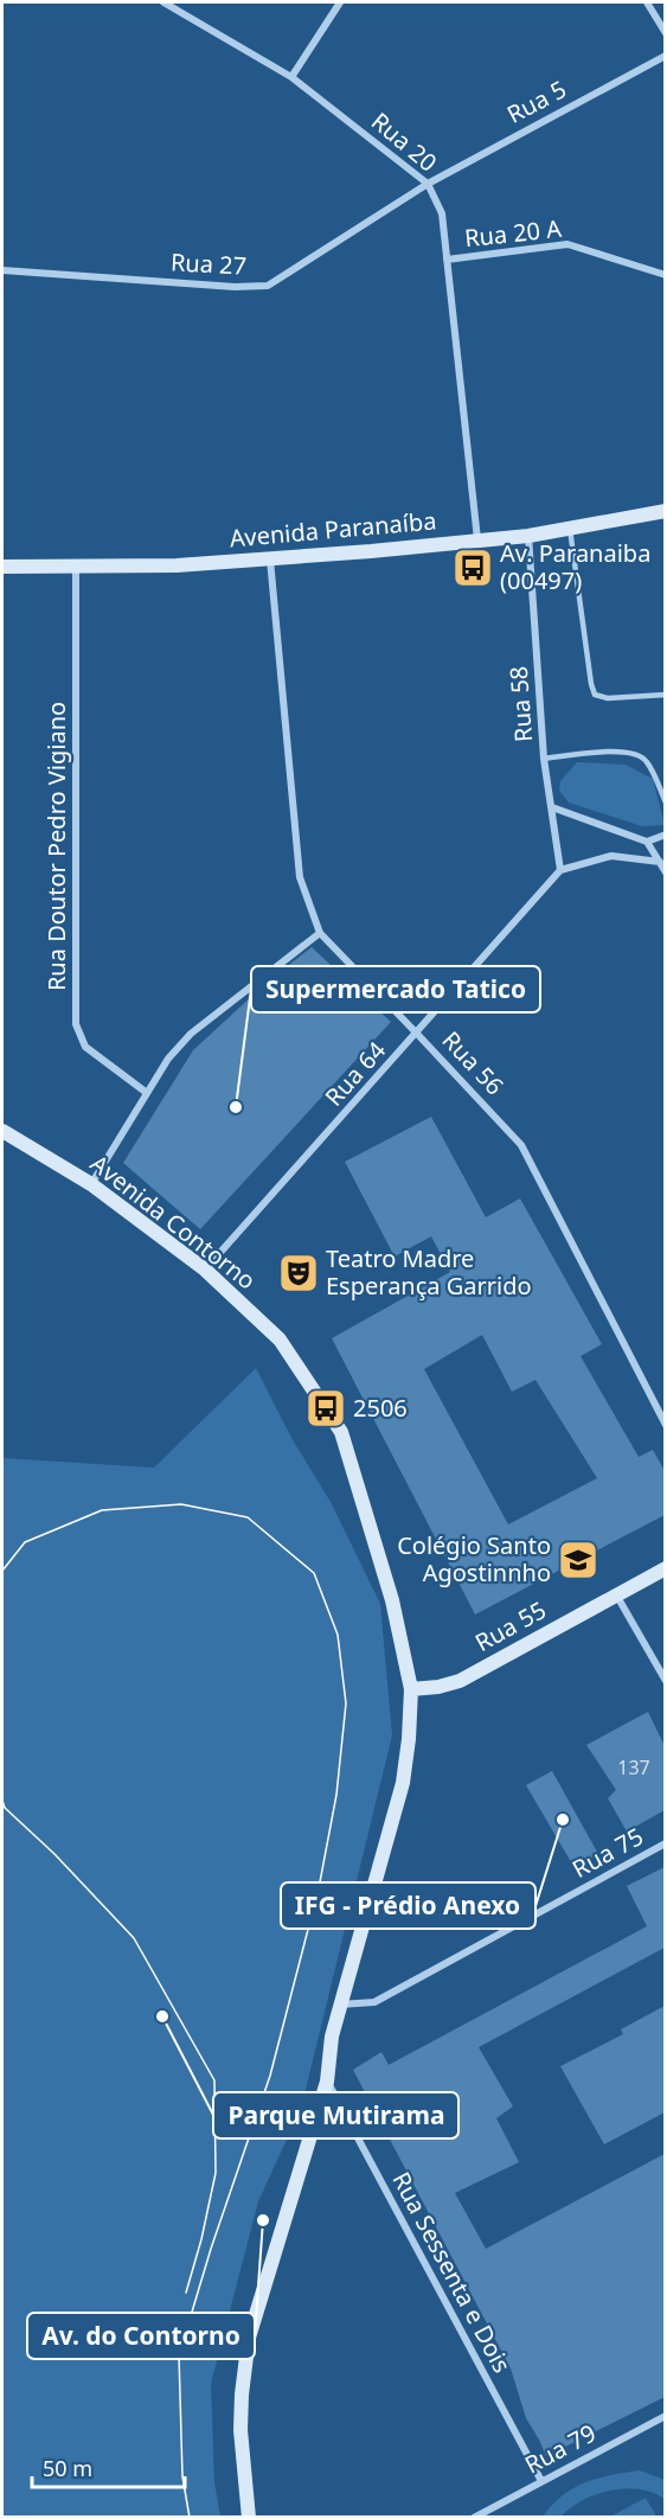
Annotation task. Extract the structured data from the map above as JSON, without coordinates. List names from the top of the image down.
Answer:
{
  "streets": {
    "street": [
      "Rua 5",
      "Rua 20",
      "Rua 20 A",
      "Rua 27",
      "Avenida Paranaíba",
      "Rua 58",
      "Rua Doutor Pedro Vigiano",
      "Rua 56",
      "Rua 64",
      "Avenida Contorno",
      "Rua 55",
      "Rua 75",
      "Rua Sessenta e Dois",
      "Rua 79"
    ]
  },
  "crossings": [
    ["Rua 5", "Rua 20"],
    ["Rua 5", "Rua 27"],
    ["Rua 20", "Rua 20 A"],
    ["Rua 20", "Rua 27"],
    ["Rua 20", "Avenida Paranaíba"],
    ["Avenida Paranaíba", "Rua 58"],
    ["Avenida Paranaíba", "Rua Doutor Pedro Vigiano"],
    ["Avenida Paranaíba", "Rua 56"],
    ["Rua 58", "Rua 64"],
    ["Rua 56", "Rua 64"],
    ["Rua 64", "Avenida Contorno"],
    ["Avenida Contorno", "Rua 55"],
    ["Avenida Contorno", "Rua 75"],
    ["Avenida Contorno", "Rua Sessenta e Dois"],
    ["Rua Sessenta e Dois", "Rua 79"]
  ],
  "places": {
    "bus stop": ["Av. Paranaiba (00497)", "2506"],
    "other": [
      "Supermercado Tatico",
      "IFG - Prédio Anexo",
      "Parque Mutirama",
      "Av. do Contorno"
    ],
    "theatre": ["Teatro Madre Esperança Garrido"],
    "school or university": ["Colégio Santo Agostinnho"]
  },
  "house_numbers": ["137"],
  "scale_bar": "50 m"
}
